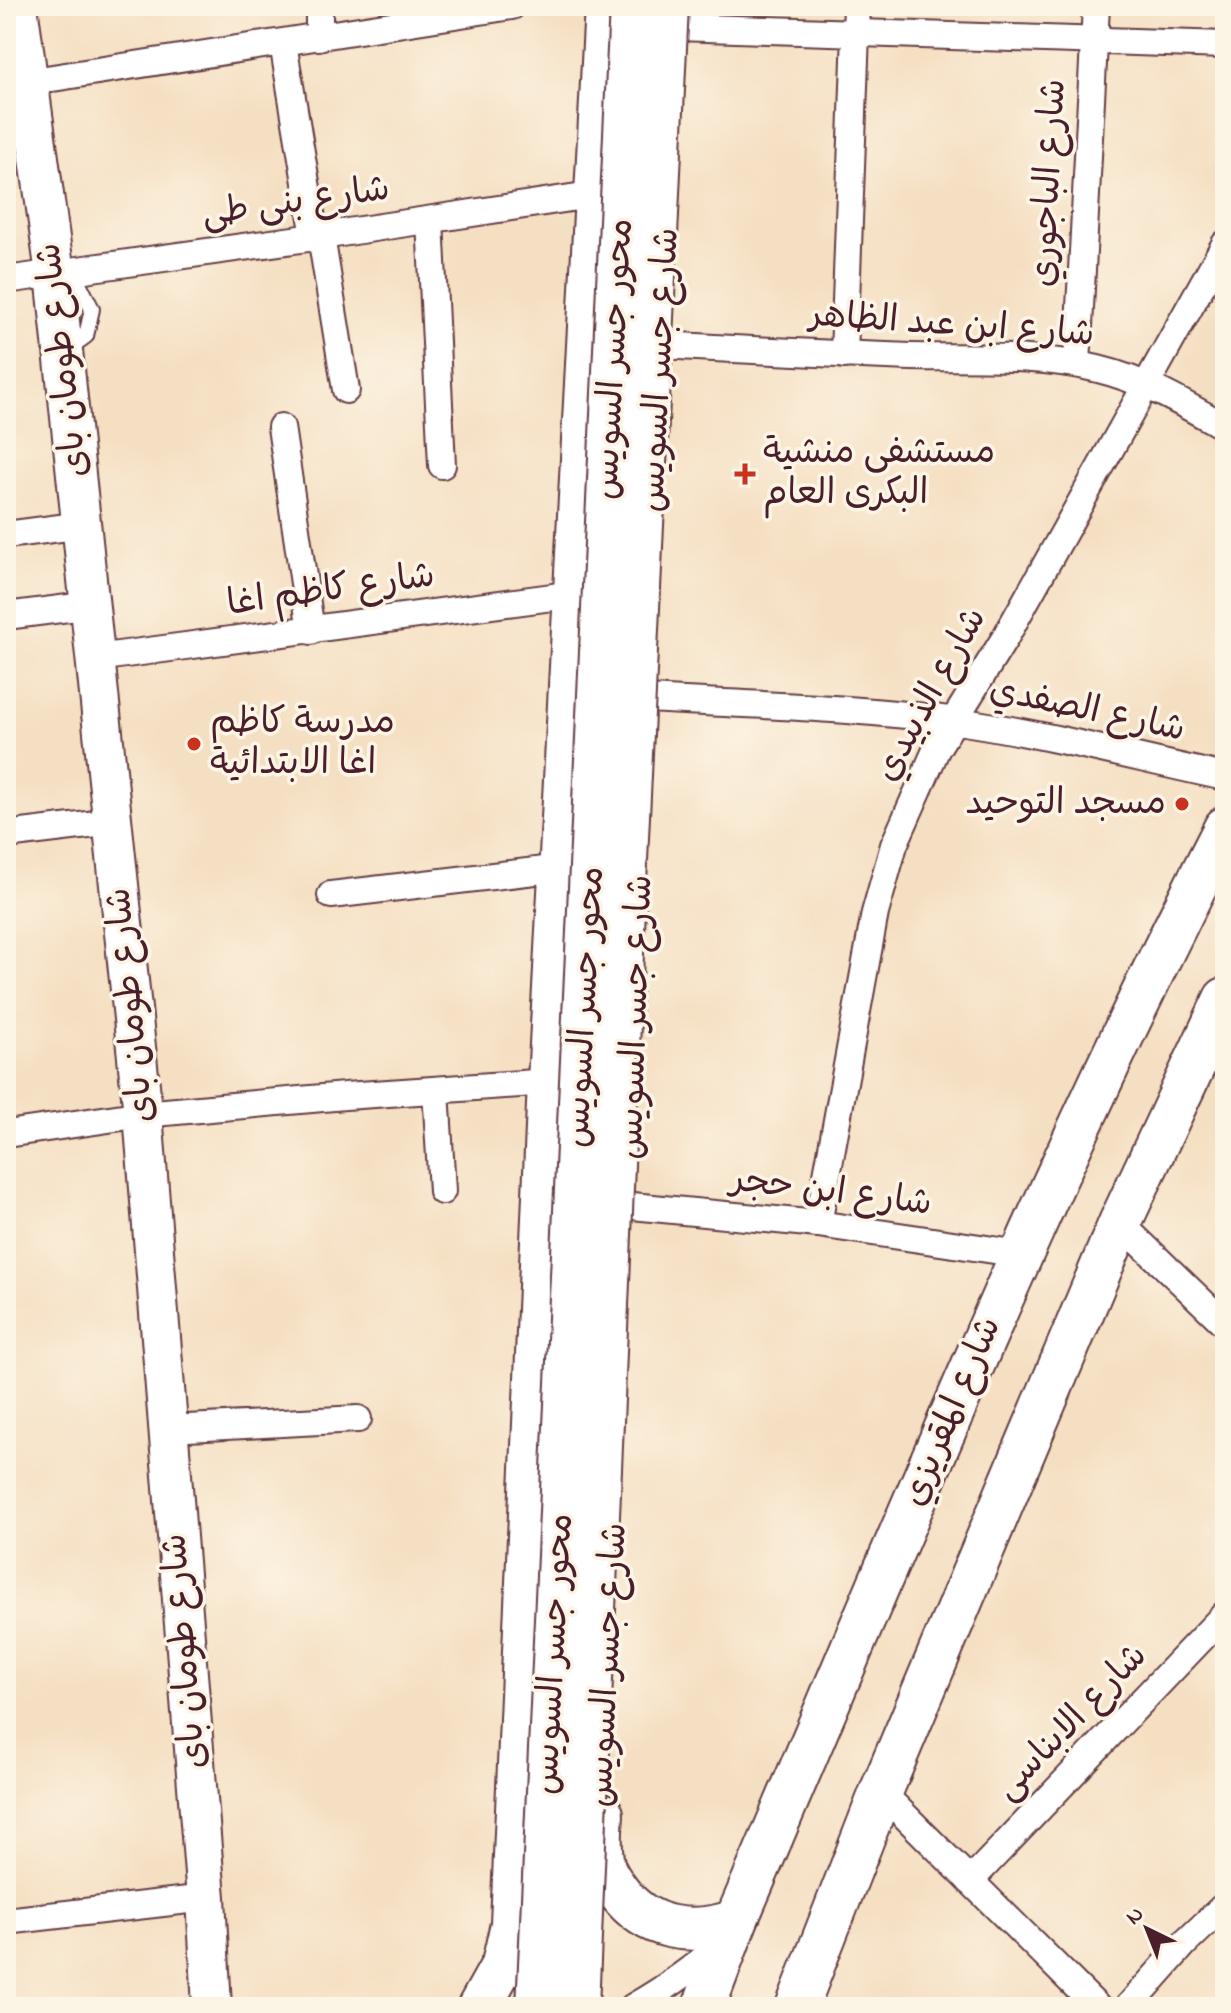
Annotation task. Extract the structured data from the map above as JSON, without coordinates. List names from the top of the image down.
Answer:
{
  "streets": {
    "main road": ["محور جسر السويس", "شارع جسر السويس", "شارع المقريزي"],
    "street": [
      "شارع الباجوري",
      "شارع بنى طى",
      "شارع ابن عبد الظاهر",
      "شارع طومان باى",
      "شارع كاظم اغا",
      "شارع الذبيدي",
      "شارع الصفدي",
      "شارع ابن حجر",
      "شارع الابناسى"
    ]
  },
  "crossings": [
    ["شارع الباجوري", "شارع ابن عبد الظاهر"],
    ["شارع بنى طى", "شارع طومان باى"],
    ["شارع بنى طى", "شارع جسر السويس"],
    ["شارع ابن عبد الظاهر", "شارع جسر السويس"],
    ["شارع ابن عبد الظاهر", "شارع الذبيدي"],
    ["محور جسر السويس", "شارع جسر السويس"],
    ["شارع طومان باى", "شارع كاظم اغا"],
    ["شارع جسر السويس", "شارع كاظم اغا"],
    ["شارع جسر السويس", "شارع الصفدي"],
    ["شارع جسر السويس", "شارع ابن حجر"],
    ["شارع الذبيدي", "شارع الصفدي"],
    ["شارع الذبيدي", "شارع ابن حجر"],
    ["شارع ابن حجر", "شارع المقريزي"]
  ],
  "places": {
    "health": ["مستشفى منشية البكرى العام"],
    "other": ["مدرسة كاظم اغا الابتدائية", "مسجد التوحيد"]
  },
  "north": "top left"
}
